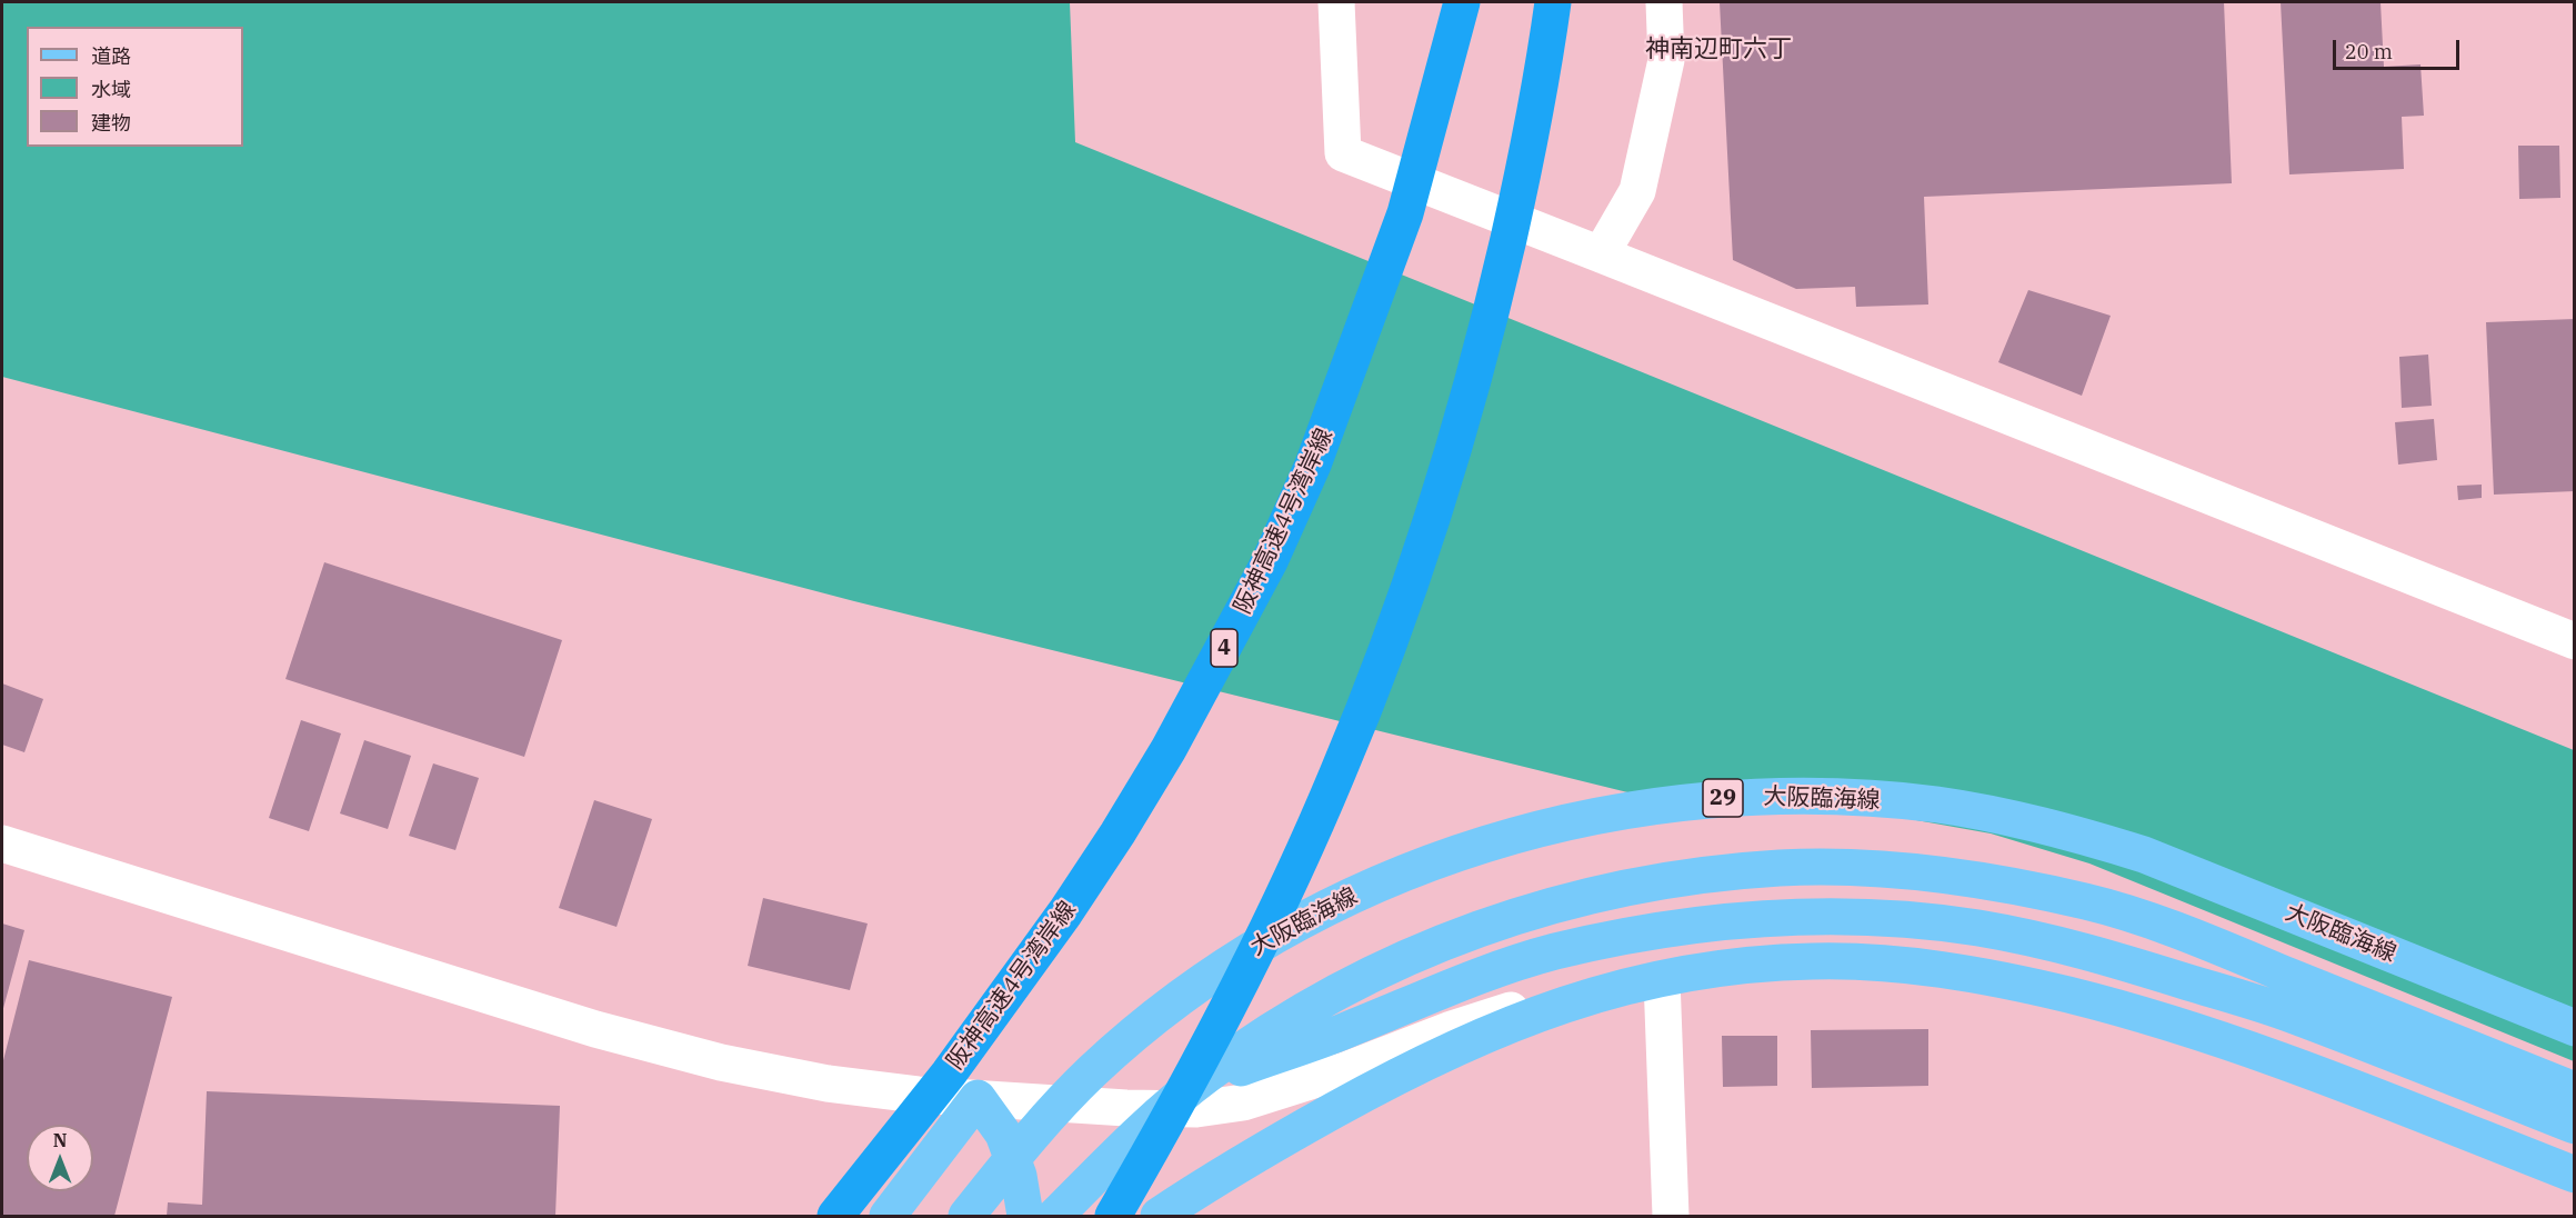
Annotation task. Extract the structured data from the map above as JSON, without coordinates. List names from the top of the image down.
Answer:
{
  "streets": {
    "highway": ["阪神高速4号湾岸線", "4"],
    "main road": ["29", "大阪臨海線"]
  },
  "districts": ["神南辺町六丁"],
  "legend": ["道路", "水域", "建物"],
  "scale_bar": "20 m",
  "north": "top"
}
